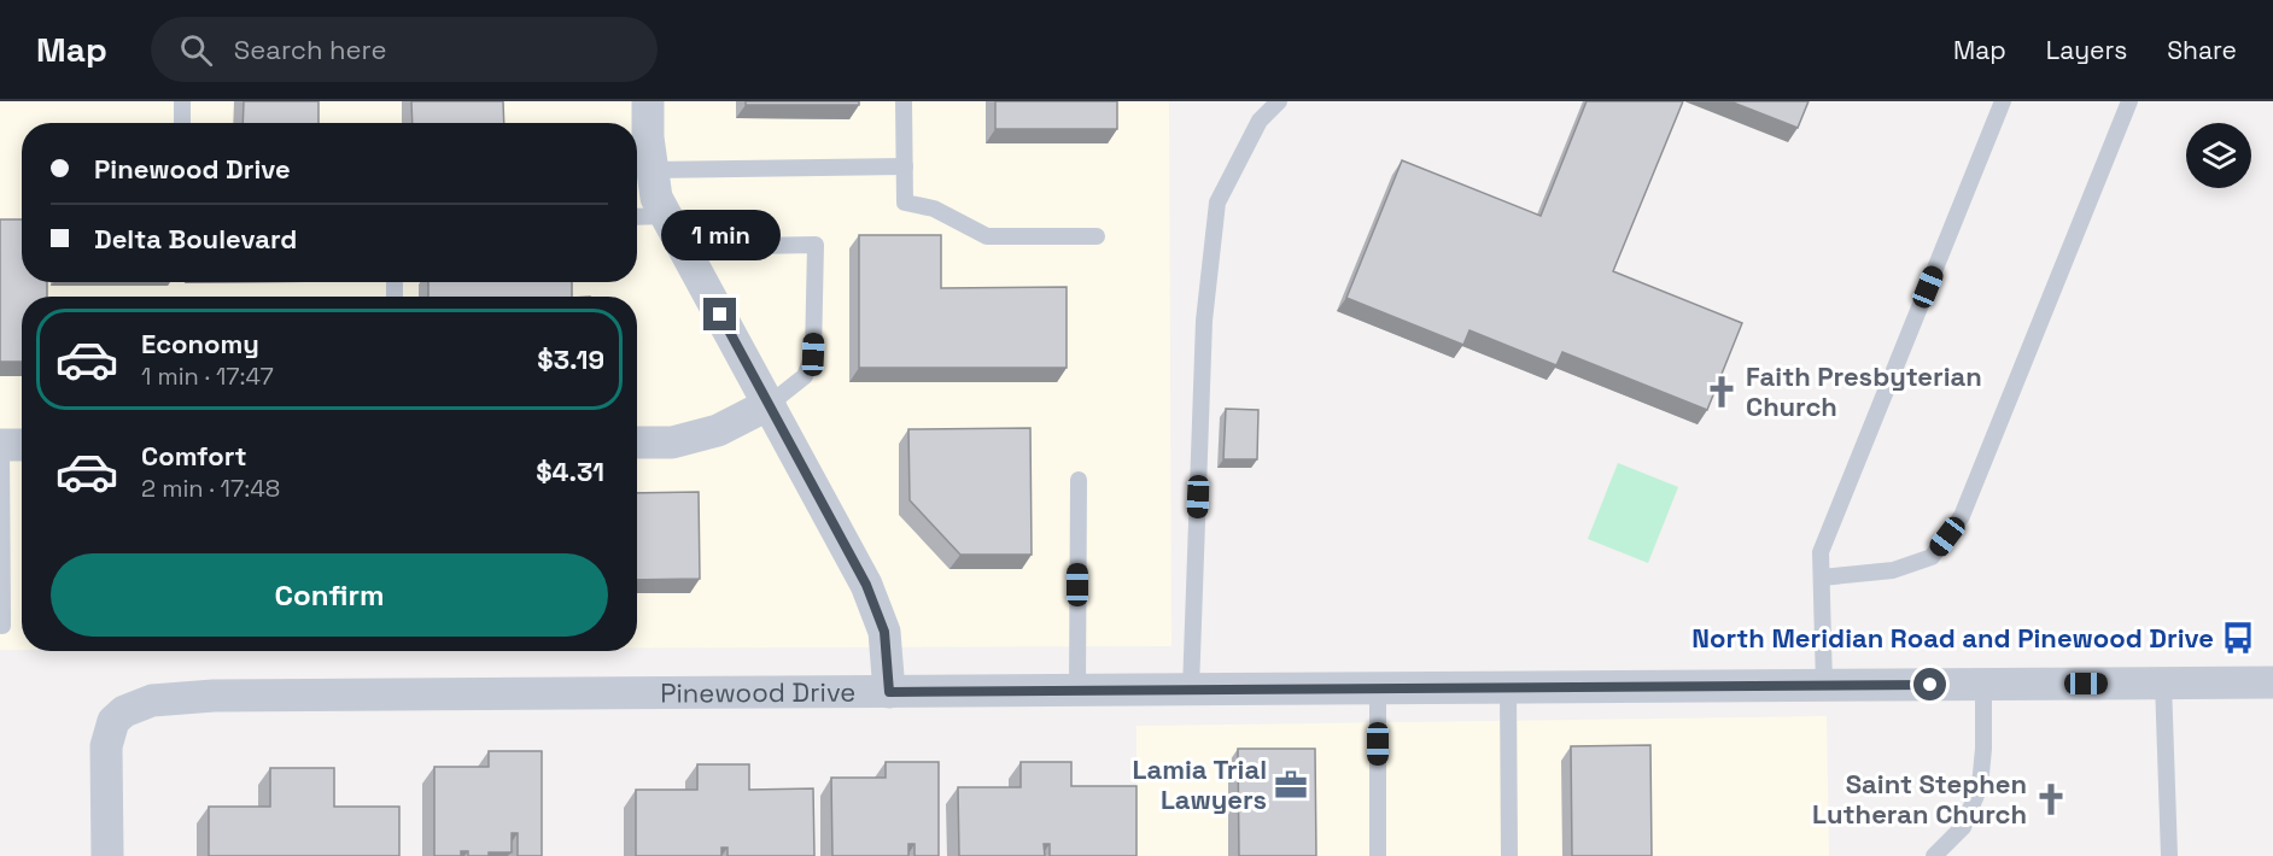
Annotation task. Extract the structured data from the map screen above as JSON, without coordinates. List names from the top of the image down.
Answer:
{
  "streets": {
    "street": ["Pinewood Drive"]
  },
  "places": {
    "church": ["Faith Presbyterian Church", "Saint Stephen Lutheran Church"],
    "bus stop": ["North Meridian Road and Pinewood Drive"],
    "office": ["Lamia Trial Lawyers"]
  },
  "page": {
    "header": "Map",
    "search": "Search here",
    "nav": ["Map", "Layers", "Share"],
    "banner": ["Pinewood Drive", "Delta Boulevard"],
    "bubble": "1 min",
    "list": [
      {
        "name": "Economy",
        "note": "1 min · 17:47",
        "value": "$3.19"
      },
      {
        "name": "Comfort",
        "note": "2 min · 17:48",
        "value": "$4.31"
      }
    ],
    "buttons": "Confirm"
  }
}
